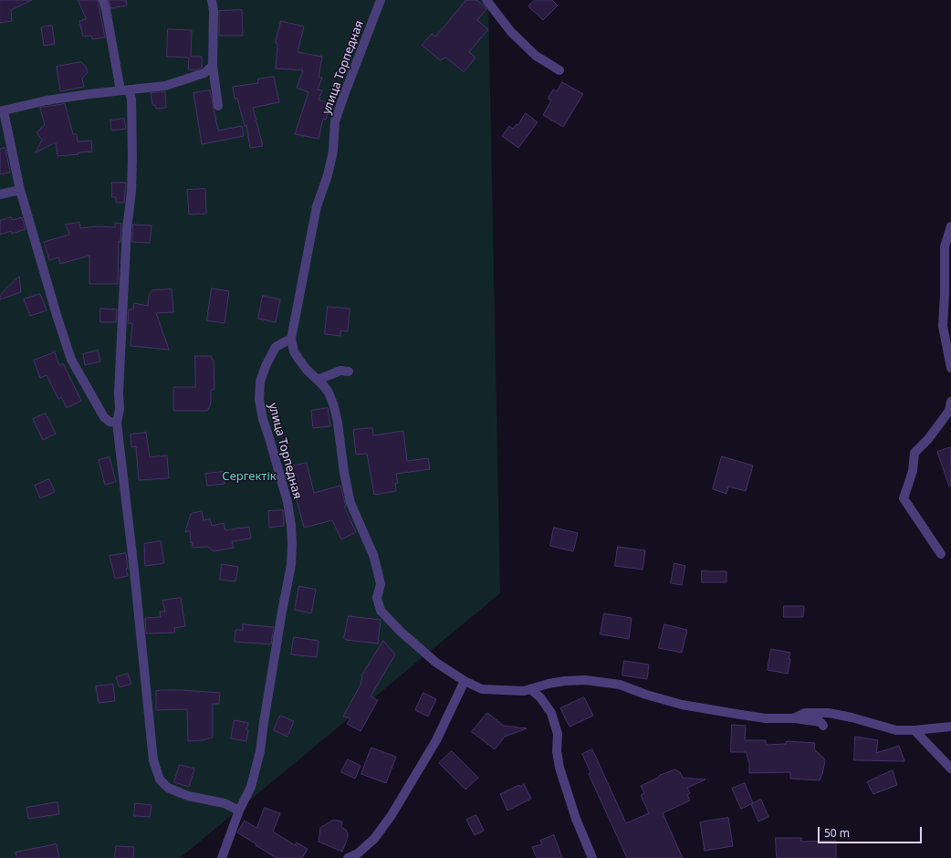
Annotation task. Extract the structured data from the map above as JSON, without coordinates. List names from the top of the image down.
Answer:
{
  "streets": {
    "street": ["улица Торпедная"]
  },
  "parks": ["Сергектік"],
  "scale_bar": "50 m"
}
